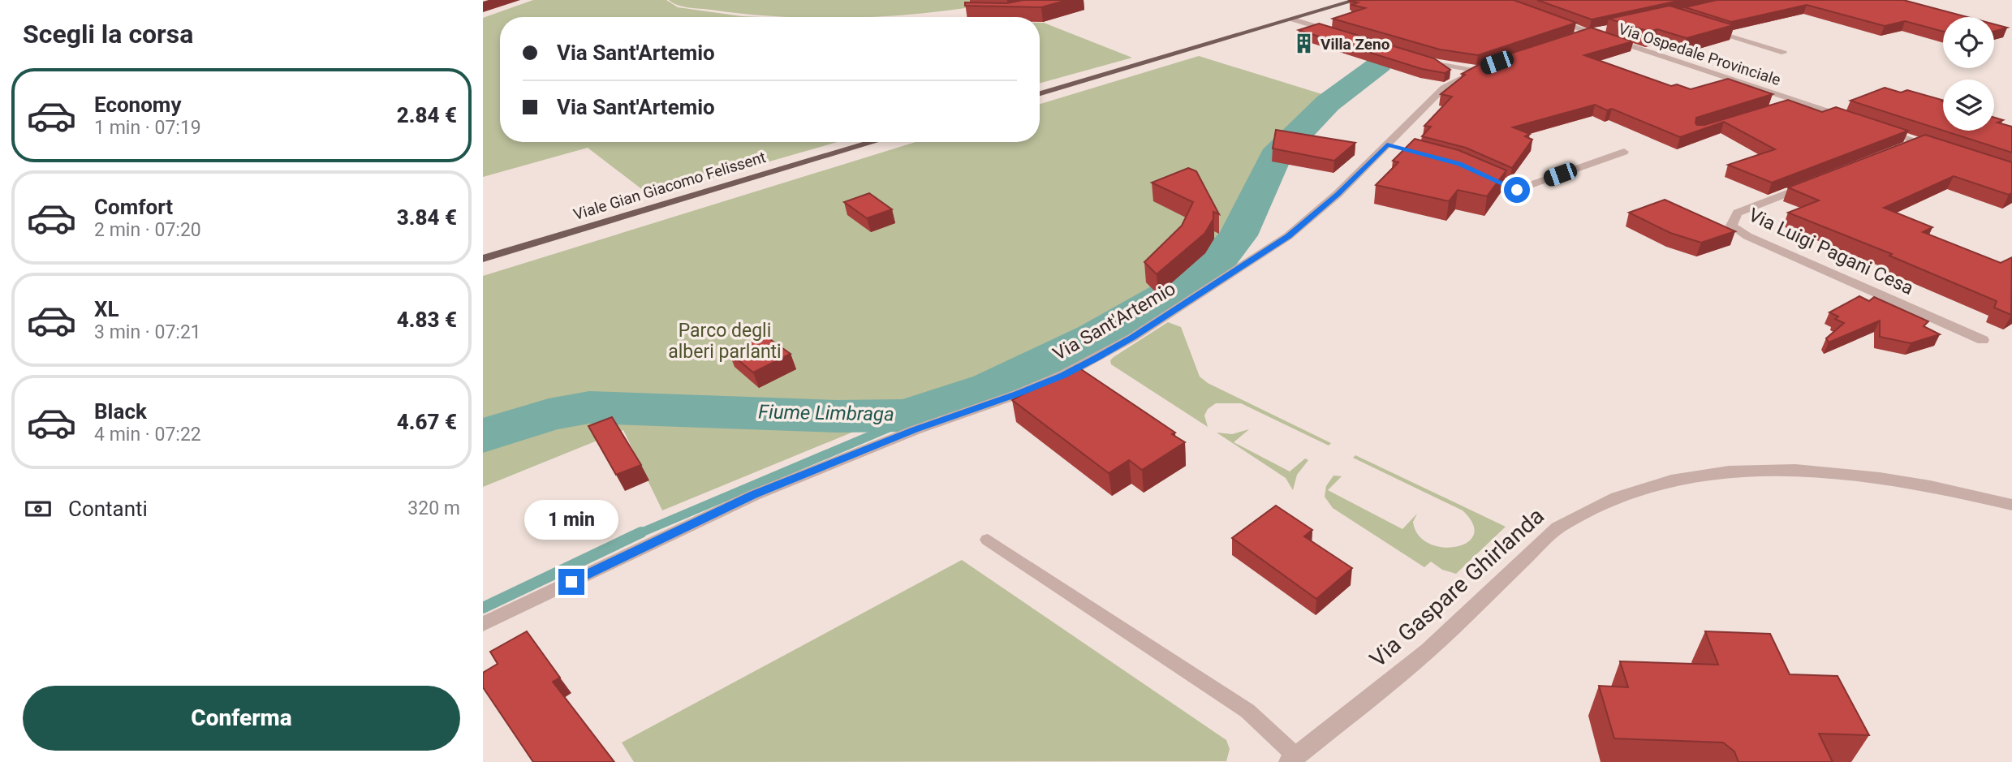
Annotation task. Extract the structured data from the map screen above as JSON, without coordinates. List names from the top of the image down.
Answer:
{
  "streets": {
    "main road": ["Viale Gian Giacomo Felissent"],
    "street": [
      "Via Ospedale Provinciale",
      "Via Luigi Pagani Cesa",
      "Via Sant'Artemio",
      "Via Gaspare Ghirlanda"
    ]
  },
  "water": ["Fiume Limbraga"],
  "parks": ["Parco degli alberi parlanti"],
  "places": {
    "building": ["Villa Zeno"]
  },
  "page": {
    "heading": "Scegli la corsa",
    "banner": ["Via Sant'Artemio", "Via Sant'Artemio"],
    "list": [
      {
        "name": "Economy",
        "note": "1 min · 07:19",
        "value": "2.84 €"
      },
      {
        "name": "Comfort",
        "note": "2 min · 07:20",
        "value": "3.84 €"
      },
      {
        "name": "XL",
        "note": "3 min · 07:21",
        "value": "4.83 €"
      },
      {
        "name": "Black",
        "note": "4 min · 07:22",
        "value": "4.67 €"
      }
    ],
    "pay": ["Contanti", "320 m"],
    "bubble": "1 min",
    "buttons": "Conferma"
  }
}
